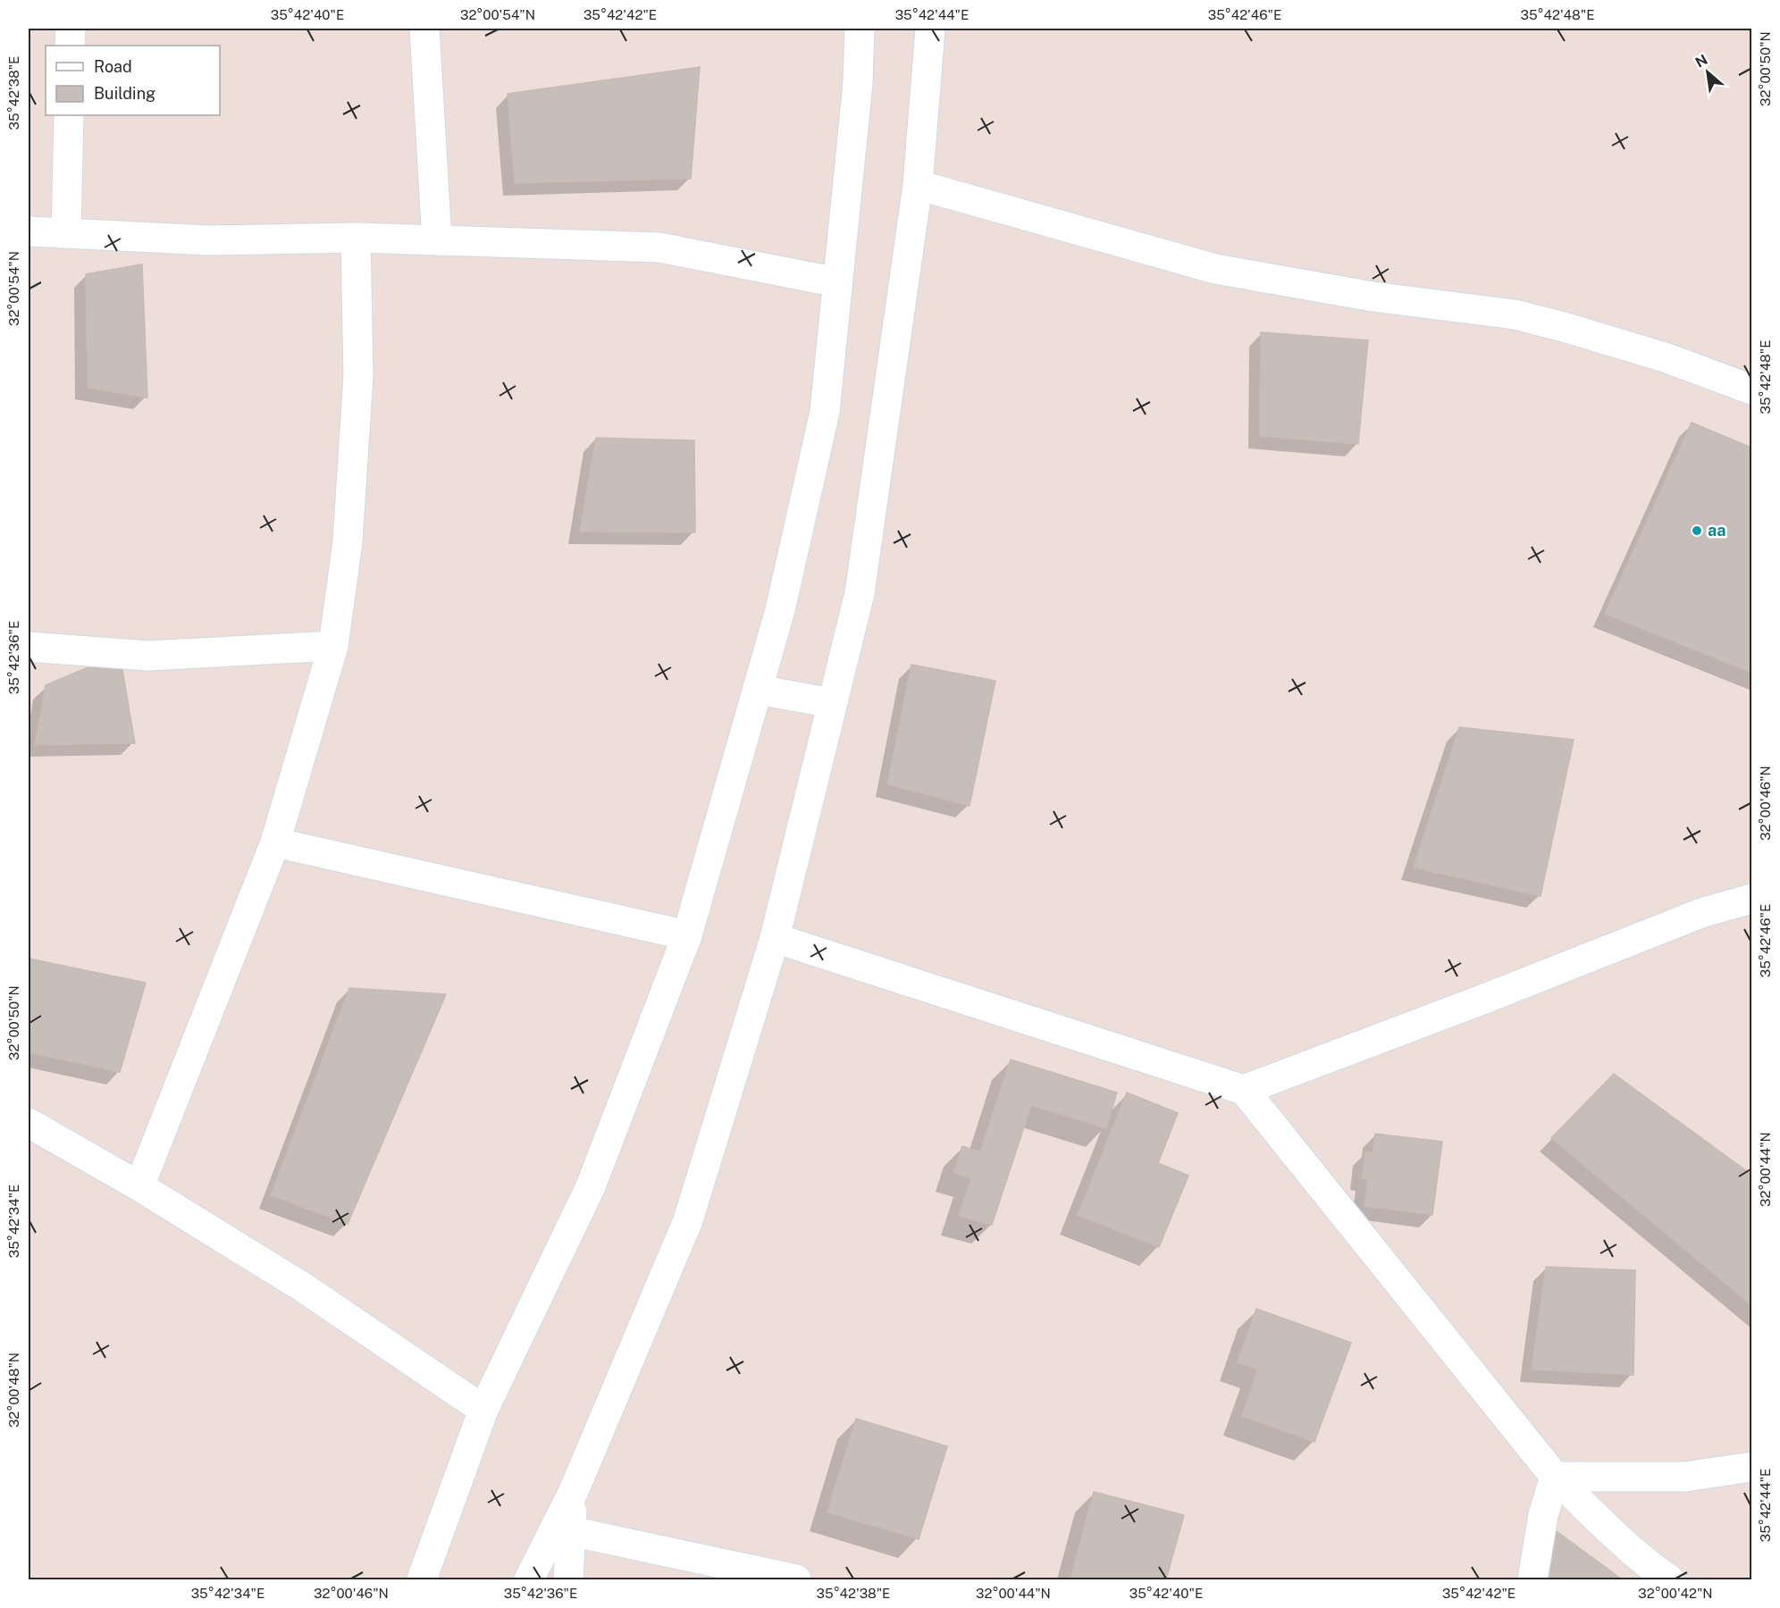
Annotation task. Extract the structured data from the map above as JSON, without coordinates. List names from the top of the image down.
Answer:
{
  "places": ["aa"],
  "legend": ["Road", "Building"],
  "north": "top left",
  "coordinates": [
    "35°42'40\"E",
    "32°00'54\"N",
    "35°42'42\"E",
    "35°42'44\"E",
    "35°42'46\"E",
    "35°42'48\"E",
    "32°00'50\"N",
    "35°42'38\"E",
    "35°42'36\"E",
    "32°00'46\"N",
    "32°00'44\"N",
    "35°42'34\"E",
    "32°00'48\"N",
    "32°00'42\"N"
  ]
}
